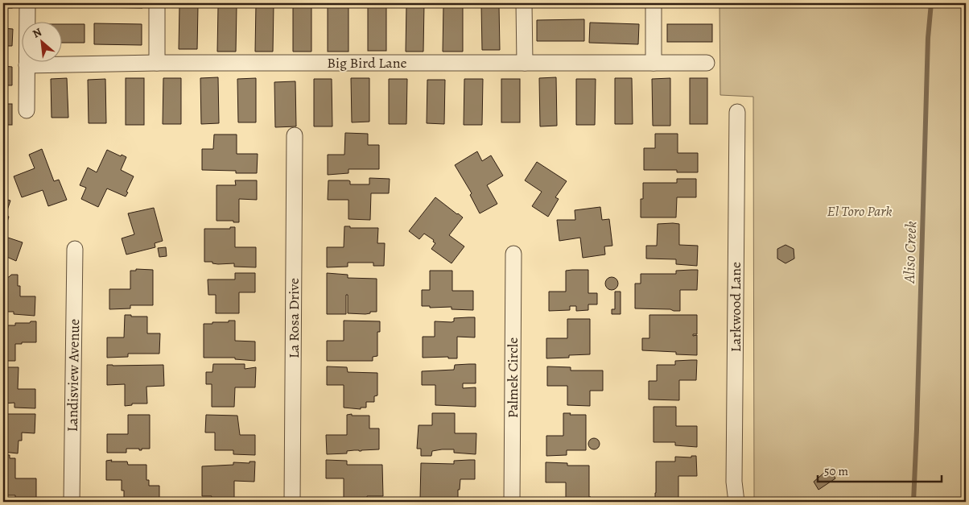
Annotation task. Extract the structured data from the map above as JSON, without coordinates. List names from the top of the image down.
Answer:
{
  "streets": {
    "street": [
      "Big Bird Lane",
      "Larkwood Lane",
      "La Rosa Drive",
      "Landisview Avenue",
      "Palmek Circle"
    ]
  },
  "water": ["Aliso Creek"],
  "parks": ["El Toro Park"],
  "scale_bar": "50 m",
  "north": "top left"
}
